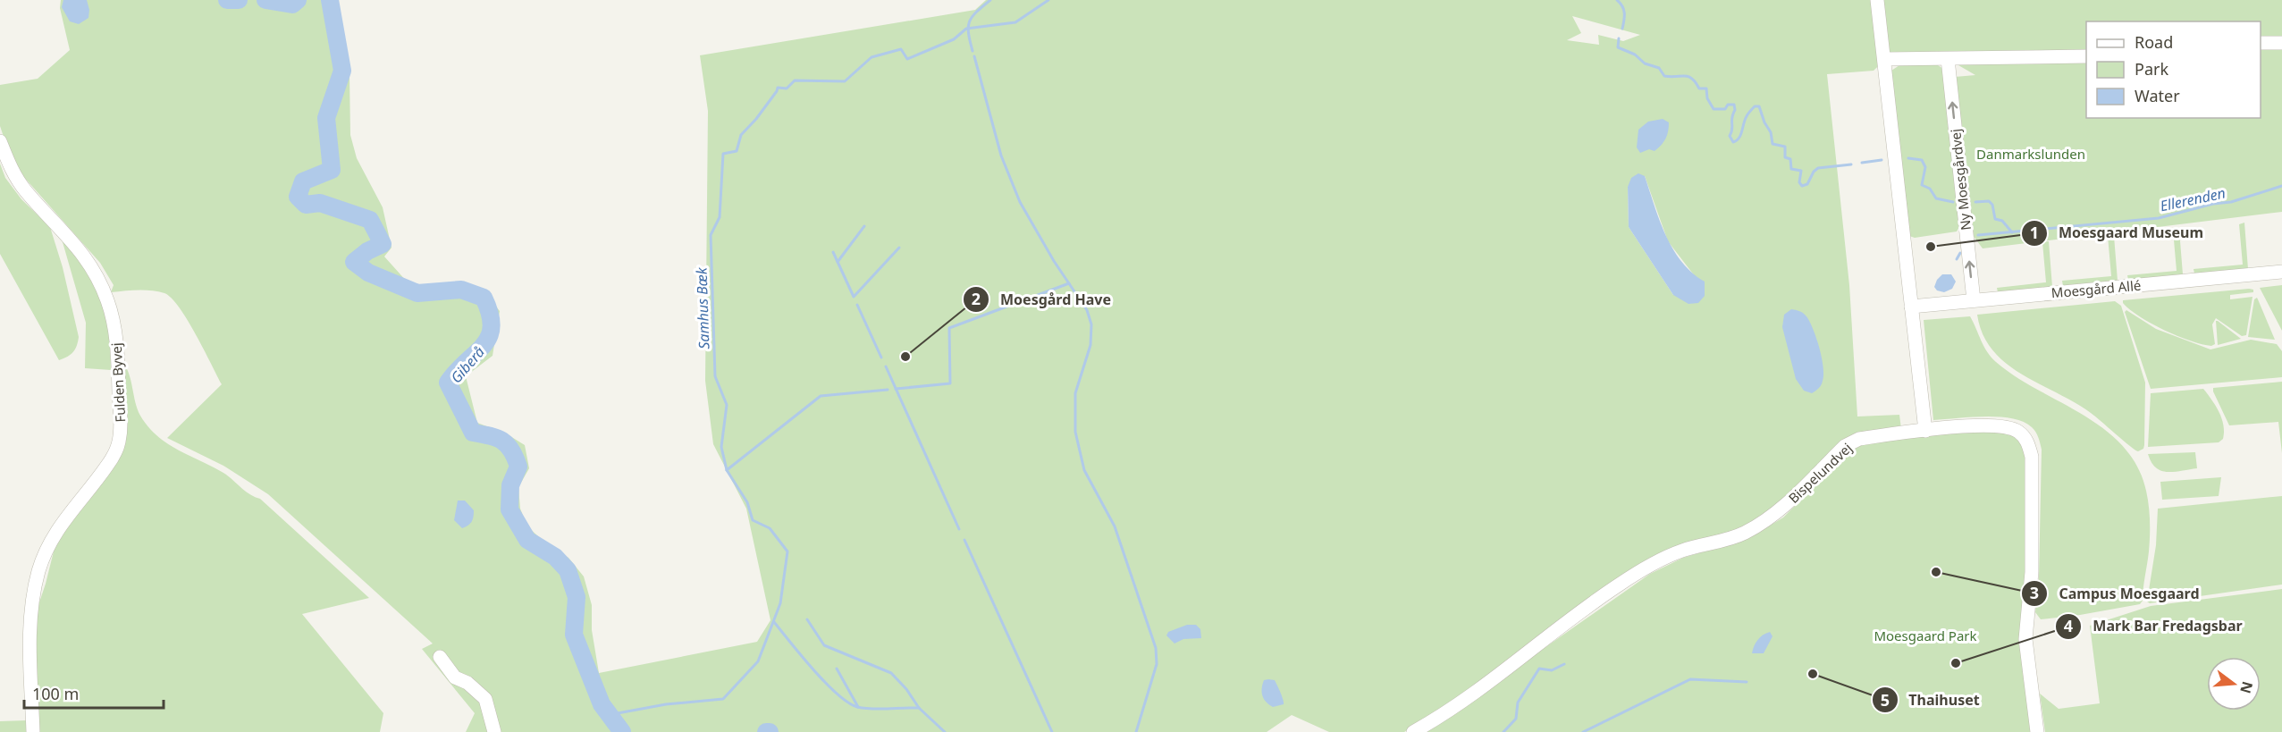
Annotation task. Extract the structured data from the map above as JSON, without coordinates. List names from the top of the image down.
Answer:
{
  "streets": {
    "street": [
      "Ny Moesgårdvej",
      "Moesgård Allé",
      "Fulden Byvej",
      "Bispelundvej"
    ]
  },
  "crossings": [
    ["Ny Moesgårdvej", "Moesgård Allé"]
  ],
  "water": ["Ellerenden", "Samhus Bæk", "Giberå"],
  "parks": ["Danmarkslunden", "Moesgaard Park"],
  "places": [
    "Moesgaard Museum",
    "Moesgård Have",
    "Campus Moesgaard",
    "Mark Bar Fredagsbar",
    "Thaihuset"
  ],
  "legend": ["Road", "Park", "Water"],
  "scale_bar": "100 m",
  "north": "right"
}
